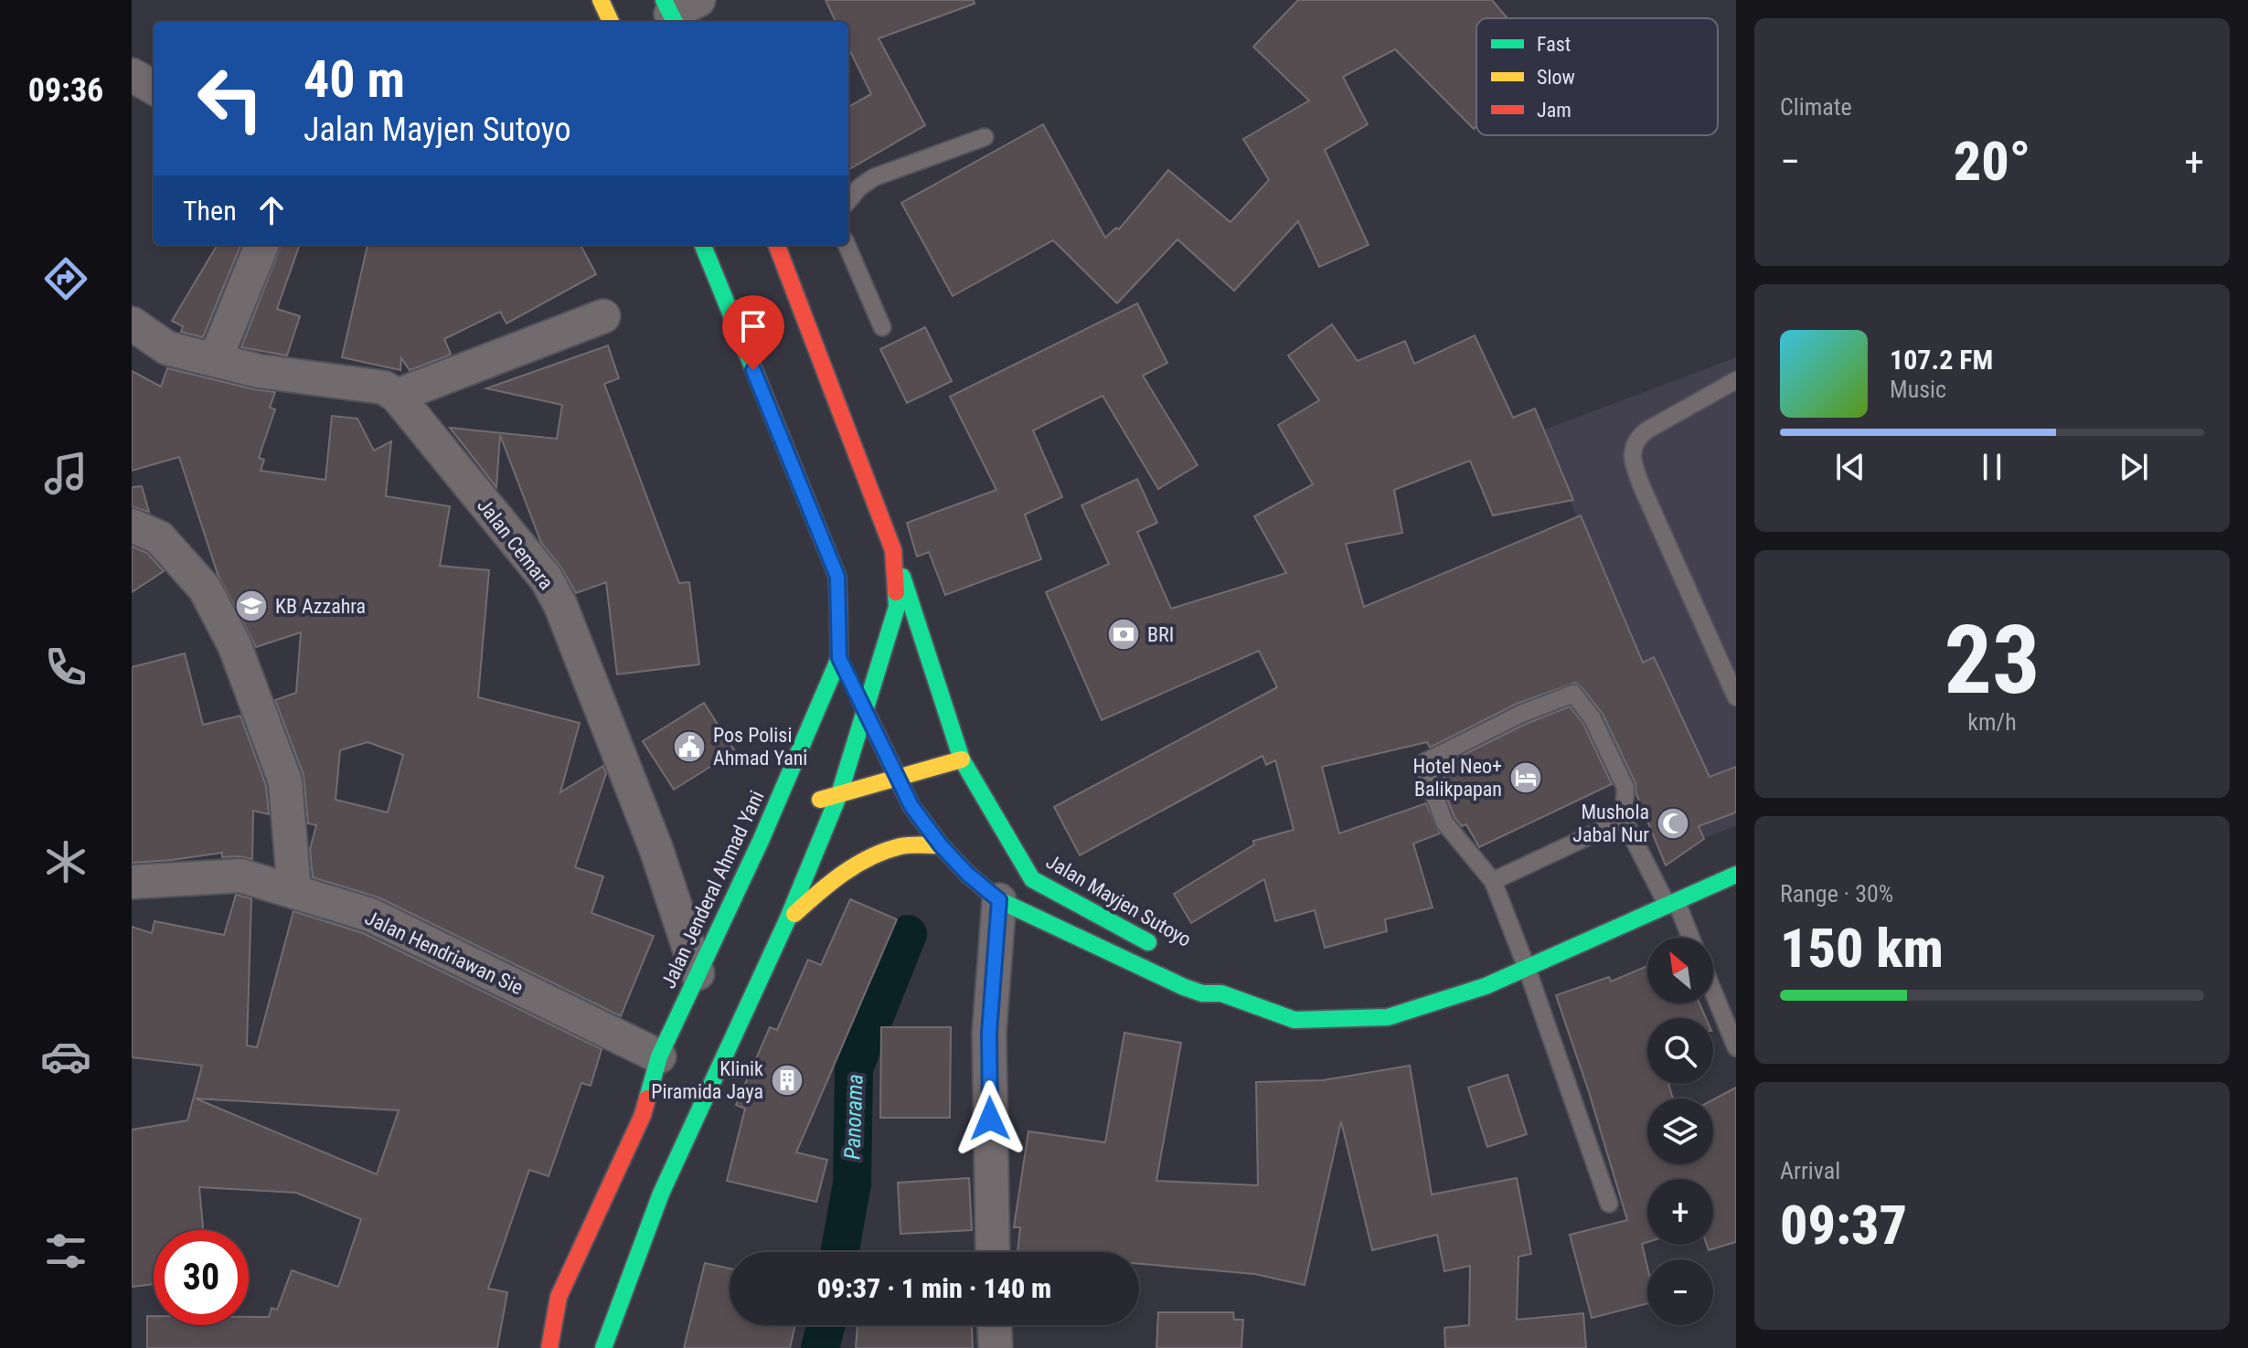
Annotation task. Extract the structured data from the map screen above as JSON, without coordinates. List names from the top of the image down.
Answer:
{
  "streets": {
    "main road": ["Jalan Jenderal Ahmad Yani", "Jalan Mayjen Sutoyo"],
    "street": ["Jalan Cemara", "Jalan Hendriawan Sie"]
  },
  "crossings": [
    ["Jalan Cemara", "Jalan Jenderal Ahmad Yani"],
    ["Jalan Jenderal Ahmad Yani", "Jalan Hendriawan Sie"]
  ],
  "water": ["Panorama"],
  "places": {
    "school or university": ["KB Azzahra"],
    "bank": ["BRI"],
    "public building": ["Pos Polisi Ahmad Yani"],
    "hotel": ["Hotel Neo+ Balikpapan"],
    "mosque": ["Mushola Jabal Nur"],
    "building": ["Klinik Piramida Jaya"]
  },
  "legend": ["Fast", "Slow", "Jam"],
  "north": "top left",
  "page": {
    "tabs": "09:36",
    "tile": [
      "Climate",
      ["23", "km/h"],
      ["Range · 30%", "150 km"],
      ["Arrival", "09:37"]
    ],
    "turn": ["40 m", "Jalan Mayjen Sutoyo"],
    "heat": ["−", "20°", "+"],
    "then": "Then",
    "song": ["107.2 FM", "Music"],
    "map_buttons": ["+", "−"],
    "limit": "30",
    "trip": "09:37 · 1 min · 140 m"
  }
}
